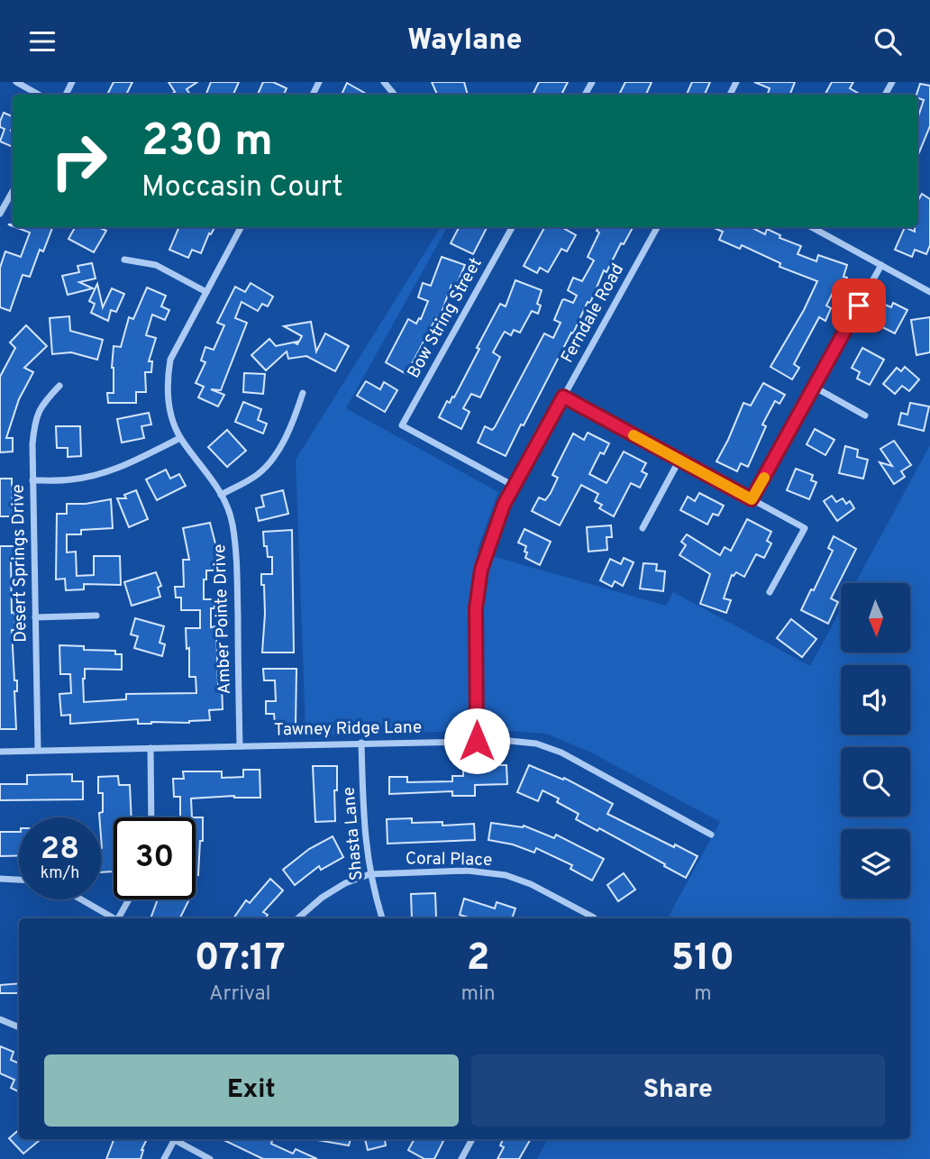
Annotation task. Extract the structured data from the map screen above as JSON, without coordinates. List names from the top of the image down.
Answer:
{
  "streets": {
    "street": [
      "Ferndale Road",
      "Bow String Street",
      "Desert Springs Drive",
      "Amber Pointe Drive",
      "Tawney Ridge Lane",
      "Shasta Lane",
      "Coral Place"
    ]
  },
  "crossings": [
    ["Ferndale Road", "Bow String Street"],
    ["Ferndale Road", "Tawney Ridge Lane"],
    ["Desert Springs Drive", "Tawney Ridge Lane"],
    ["Amber Pointe Drive", "Tawney Ridge Lane"],
    ["Tawney Ridge Lane", "Shasta Lane"],
    ["Shasta Lane", "Coral Place"]
  ],
  "north": "bottom",
  "page": {
    "header": "Waylane",
    "turn": ["230 m", "Moccasin Court"],
    "speed": "28 km/h",
    "limit": "30",
    "eta": [
      "07:17",
      "Arrival",
      "2",
      "min",
      "510",
      "m"
    ],
    "buttons": ["Exit", "Share"]
  }
}
